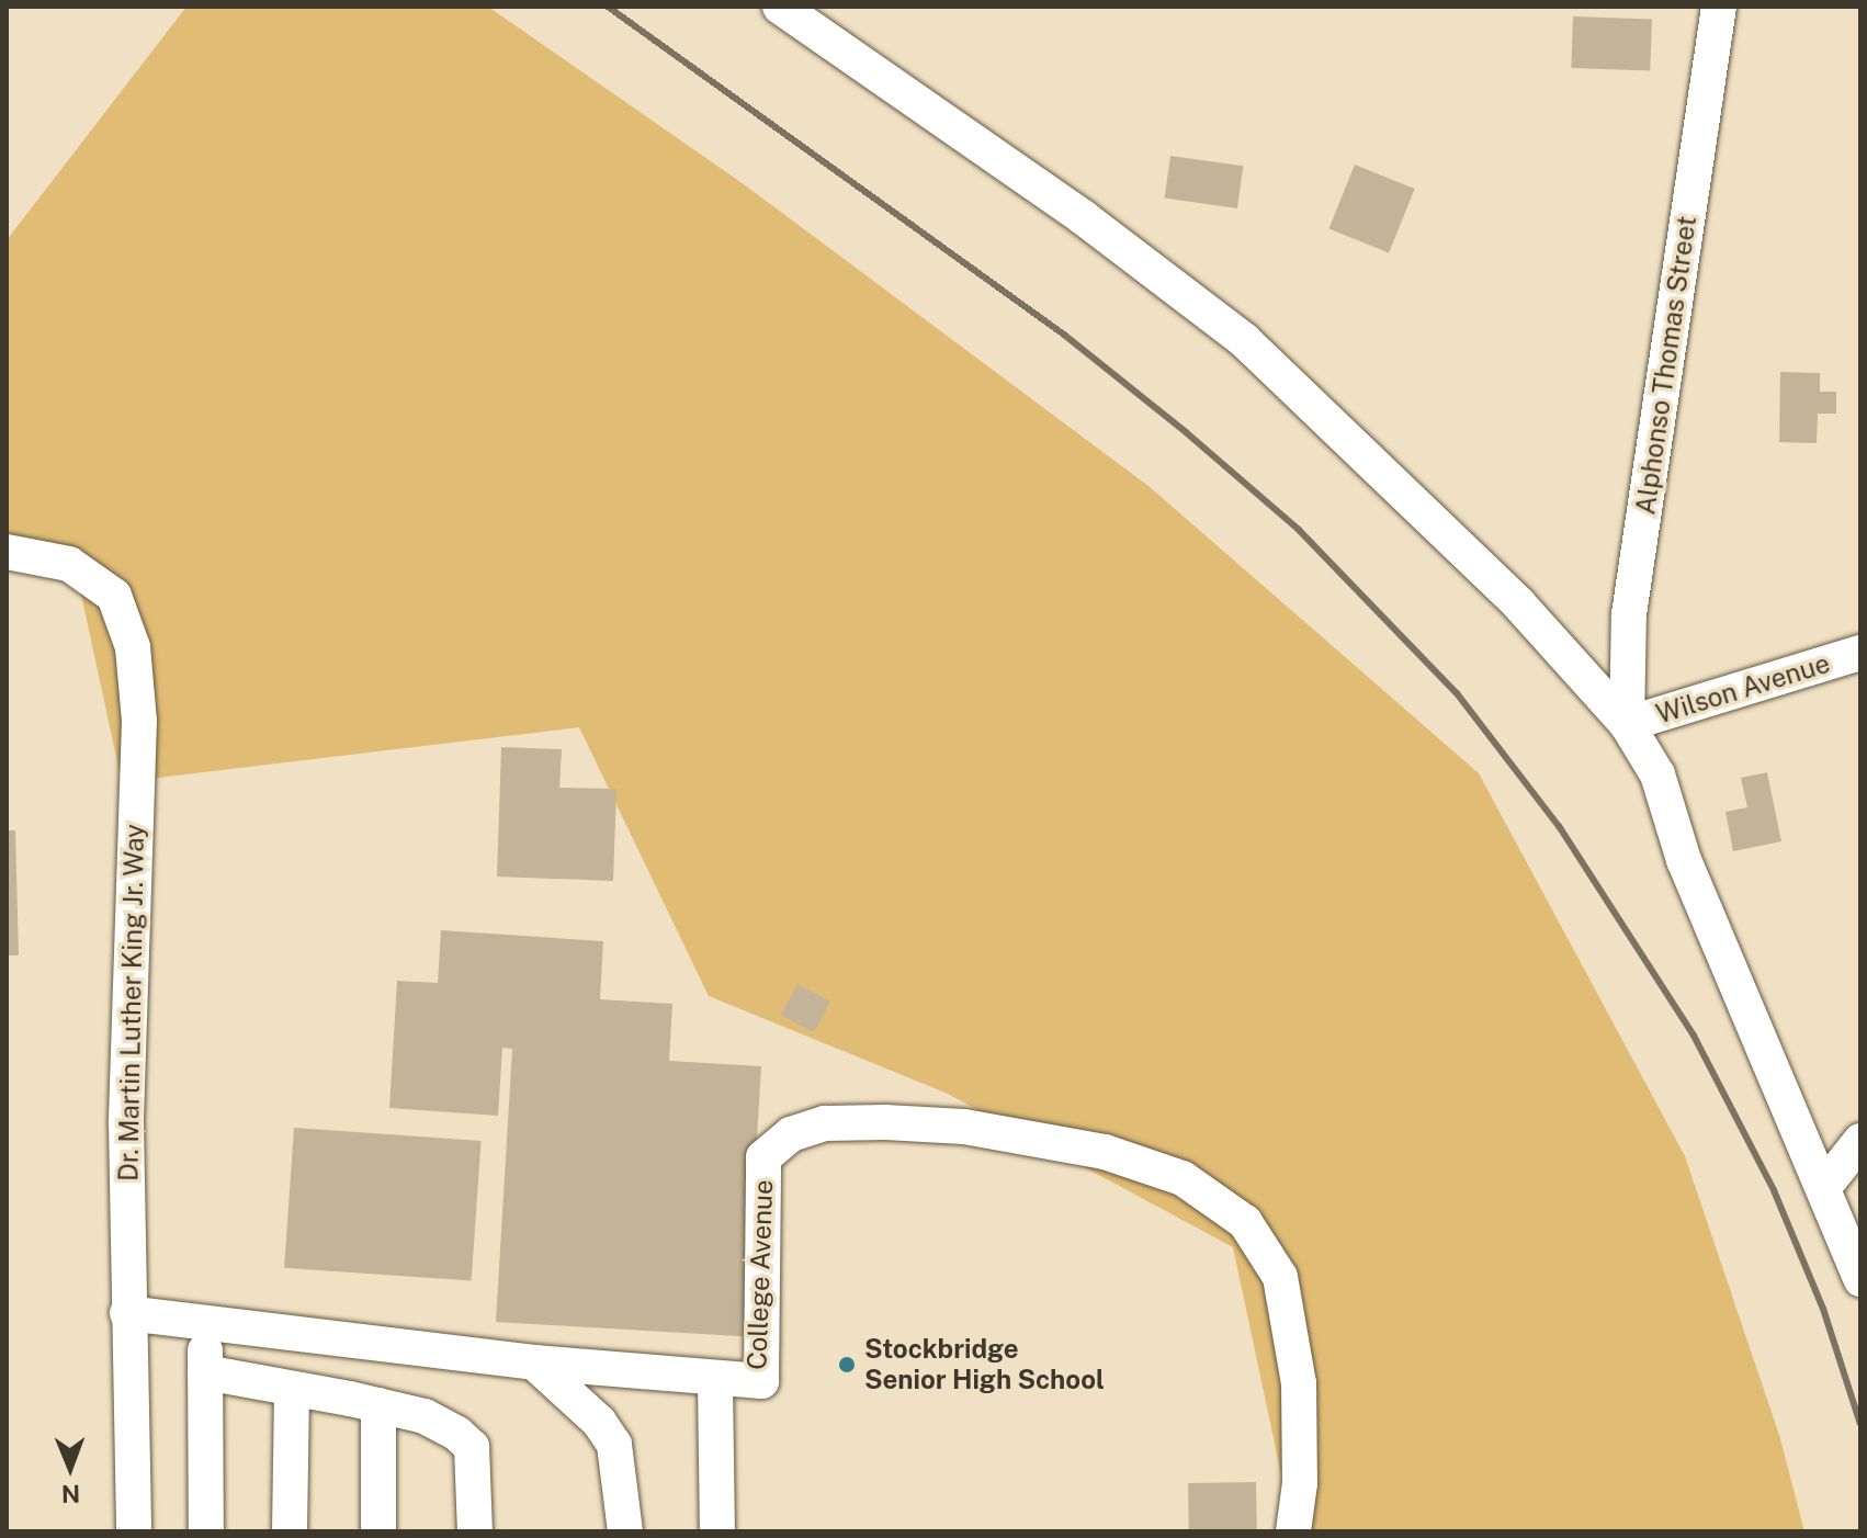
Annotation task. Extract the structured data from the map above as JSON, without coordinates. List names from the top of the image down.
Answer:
{
  "streets": {
    "street": [
      "Alphonso Thomas Street",
      "Wilson Avenue",
      "Dr. Martin Luther King Jr. Way",
      "College Avenue"
    ]
  },
  "crossings": [
    ["Alphonso Thomas Street", "Wilson Avenue"],
    ["Dr. Martin Luther King Jr. Way", "College Avenue"]
  ],
  "places": ["Stockbridge Senior High School"],
  "north": "bottom"
}
